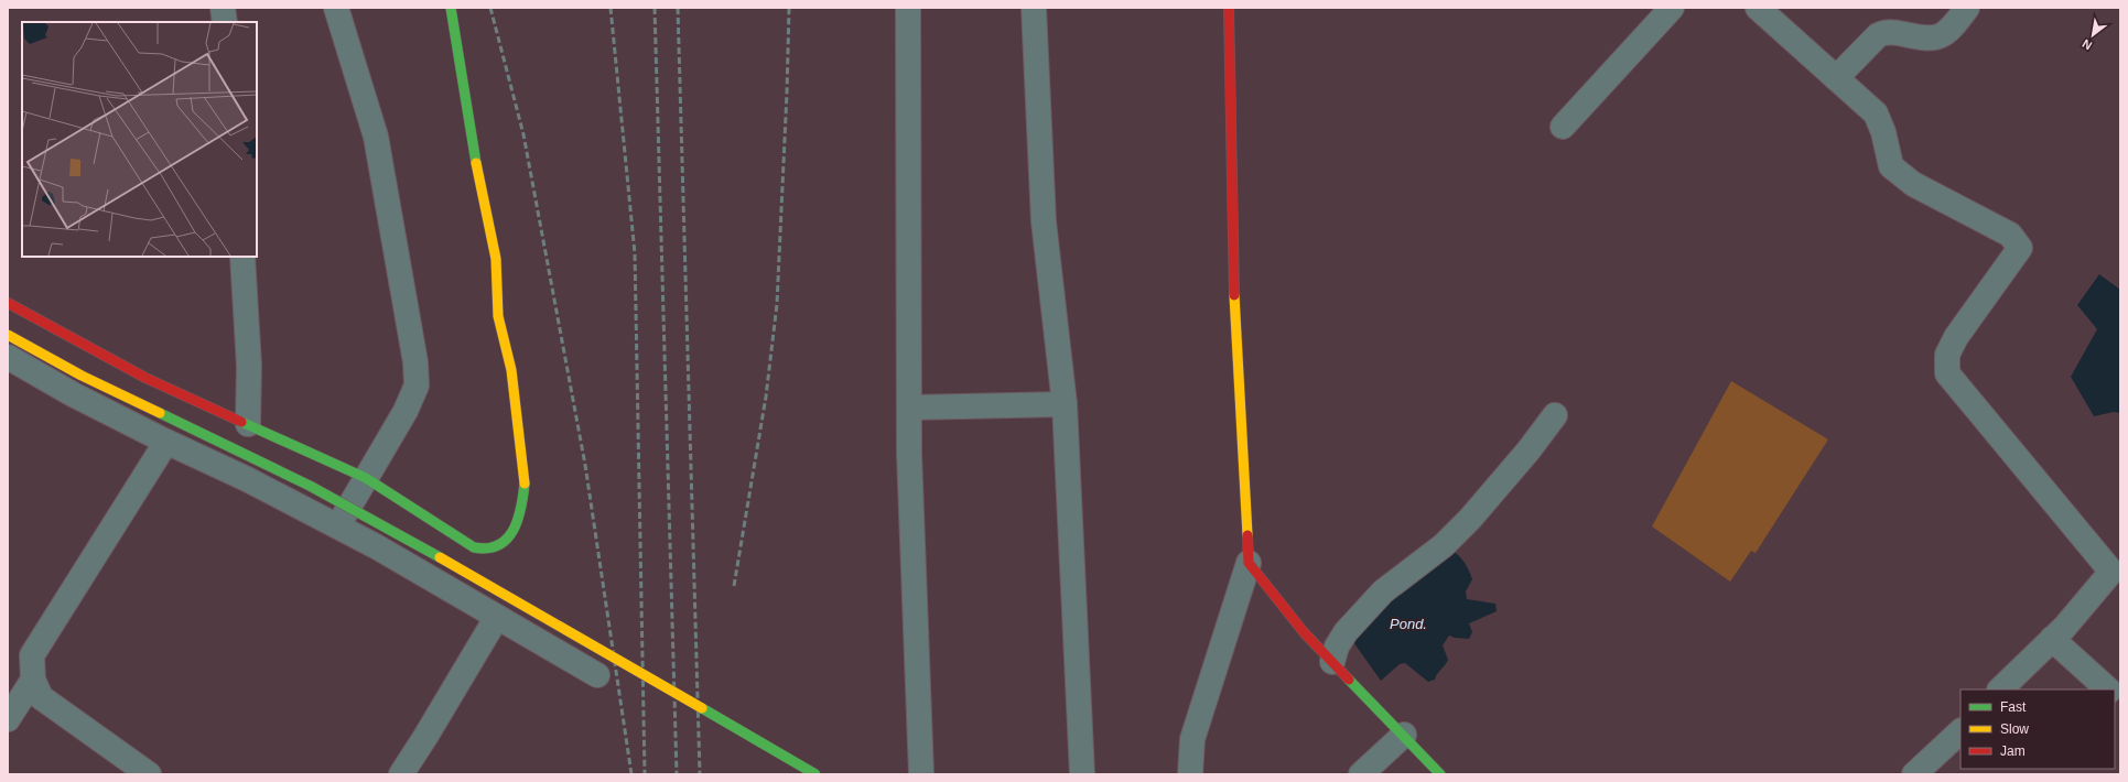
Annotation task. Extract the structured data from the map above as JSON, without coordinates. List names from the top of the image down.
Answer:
{
  "water": ["Pond."],
  "legend": ["Fast", "Slow", "Jam"],
  "north": "bottom left"
}
